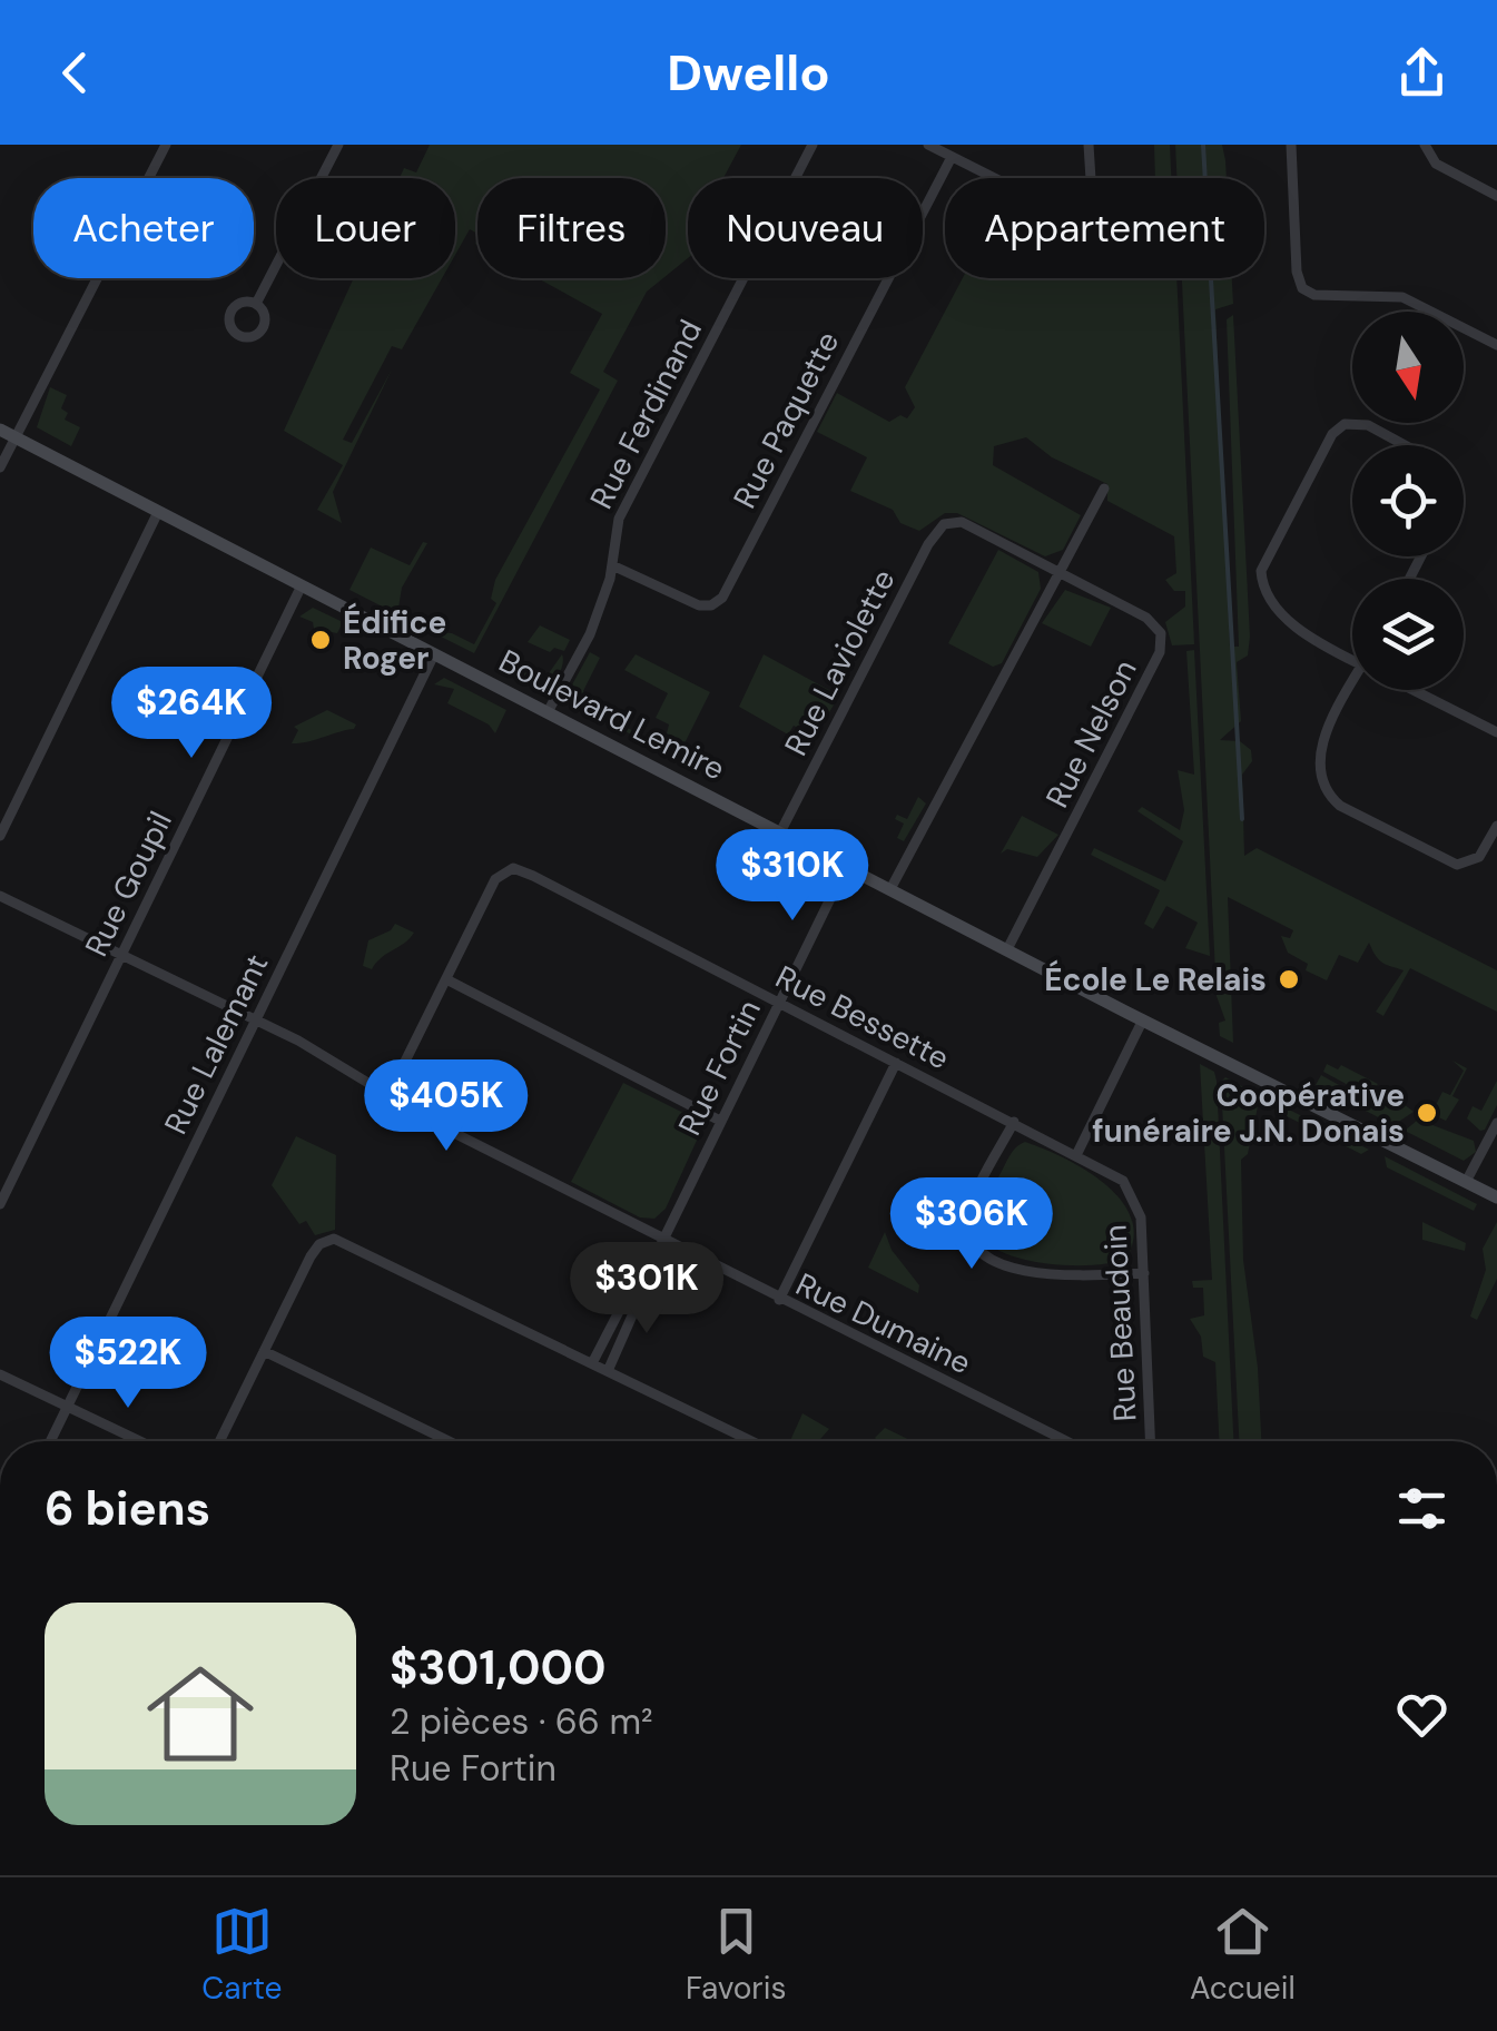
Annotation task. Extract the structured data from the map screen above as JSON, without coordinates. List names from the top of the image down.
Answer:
{
  "streets": {
    "main road": ["Boulevard Lemire"],
    "street": [
      "Rue Ferdinand",
      "Rue Paquette",
      "Rue Laviolette",
      "Rue Nelson",
      "Rue Goupil",
      "Rue Bessette",
      "Rue Lalemant",
      "Rue Fortin",
      "Rue Dumaine",
      "Rue Beaudoin"
    ]
  },
  "crossings": [
    ["Rue Ferdinand", "Rue Paquette"],
    ["Rue Ferdinand", "Boulevard Lemire"],
    ["Rue Laviolette", "Boulevard Lemire"],
    ["Rue Laviolette", "Rue Nelson"],
    ["Boulevard Lemire", "Rue Nelson"],
    ["Boulevard Lemire", "Rue Goupil"],
    ["Boulevard Lemire", "Rue Lalemant"],
    ["Boulevard Lemire", "Rue Fortin"],
    ["Rue Goupil", "Rue Dumaine"],
    ["Rue Bessette", "Rue Fortin"],
    ["Rue Bessette", "Rue Beaudoin"],
    ["Rue Lalemant", "Rue Dumaine"],
    ["Rue Fortin", "Rue Dumaine"]
  ],
  "places": ["Édifice Roger", "École Le Relais", "Coopérative funéraire J.N. Donais"],
  "north": "bottom",
  "page": {
    "header": "Dwello",
    "chip": [
      "Acheter",
      "Louer",
      "Filtres",
      "Nouveau",
      "Appartement"
    ],
    "price": [
      "$264K",
      "$310K",
      "$405K",
      "$306K",
      "$301K",
      "$522K"
    ],
    "heading": "6 biens",
    "list": [
      {
        "name": "$301,000",
        "note": "2 pièces · 66 m² · Rue Fortin"
      }
    ],
    "tabs": ["Carte", "Favoris", "Accueil"]
  }
}
